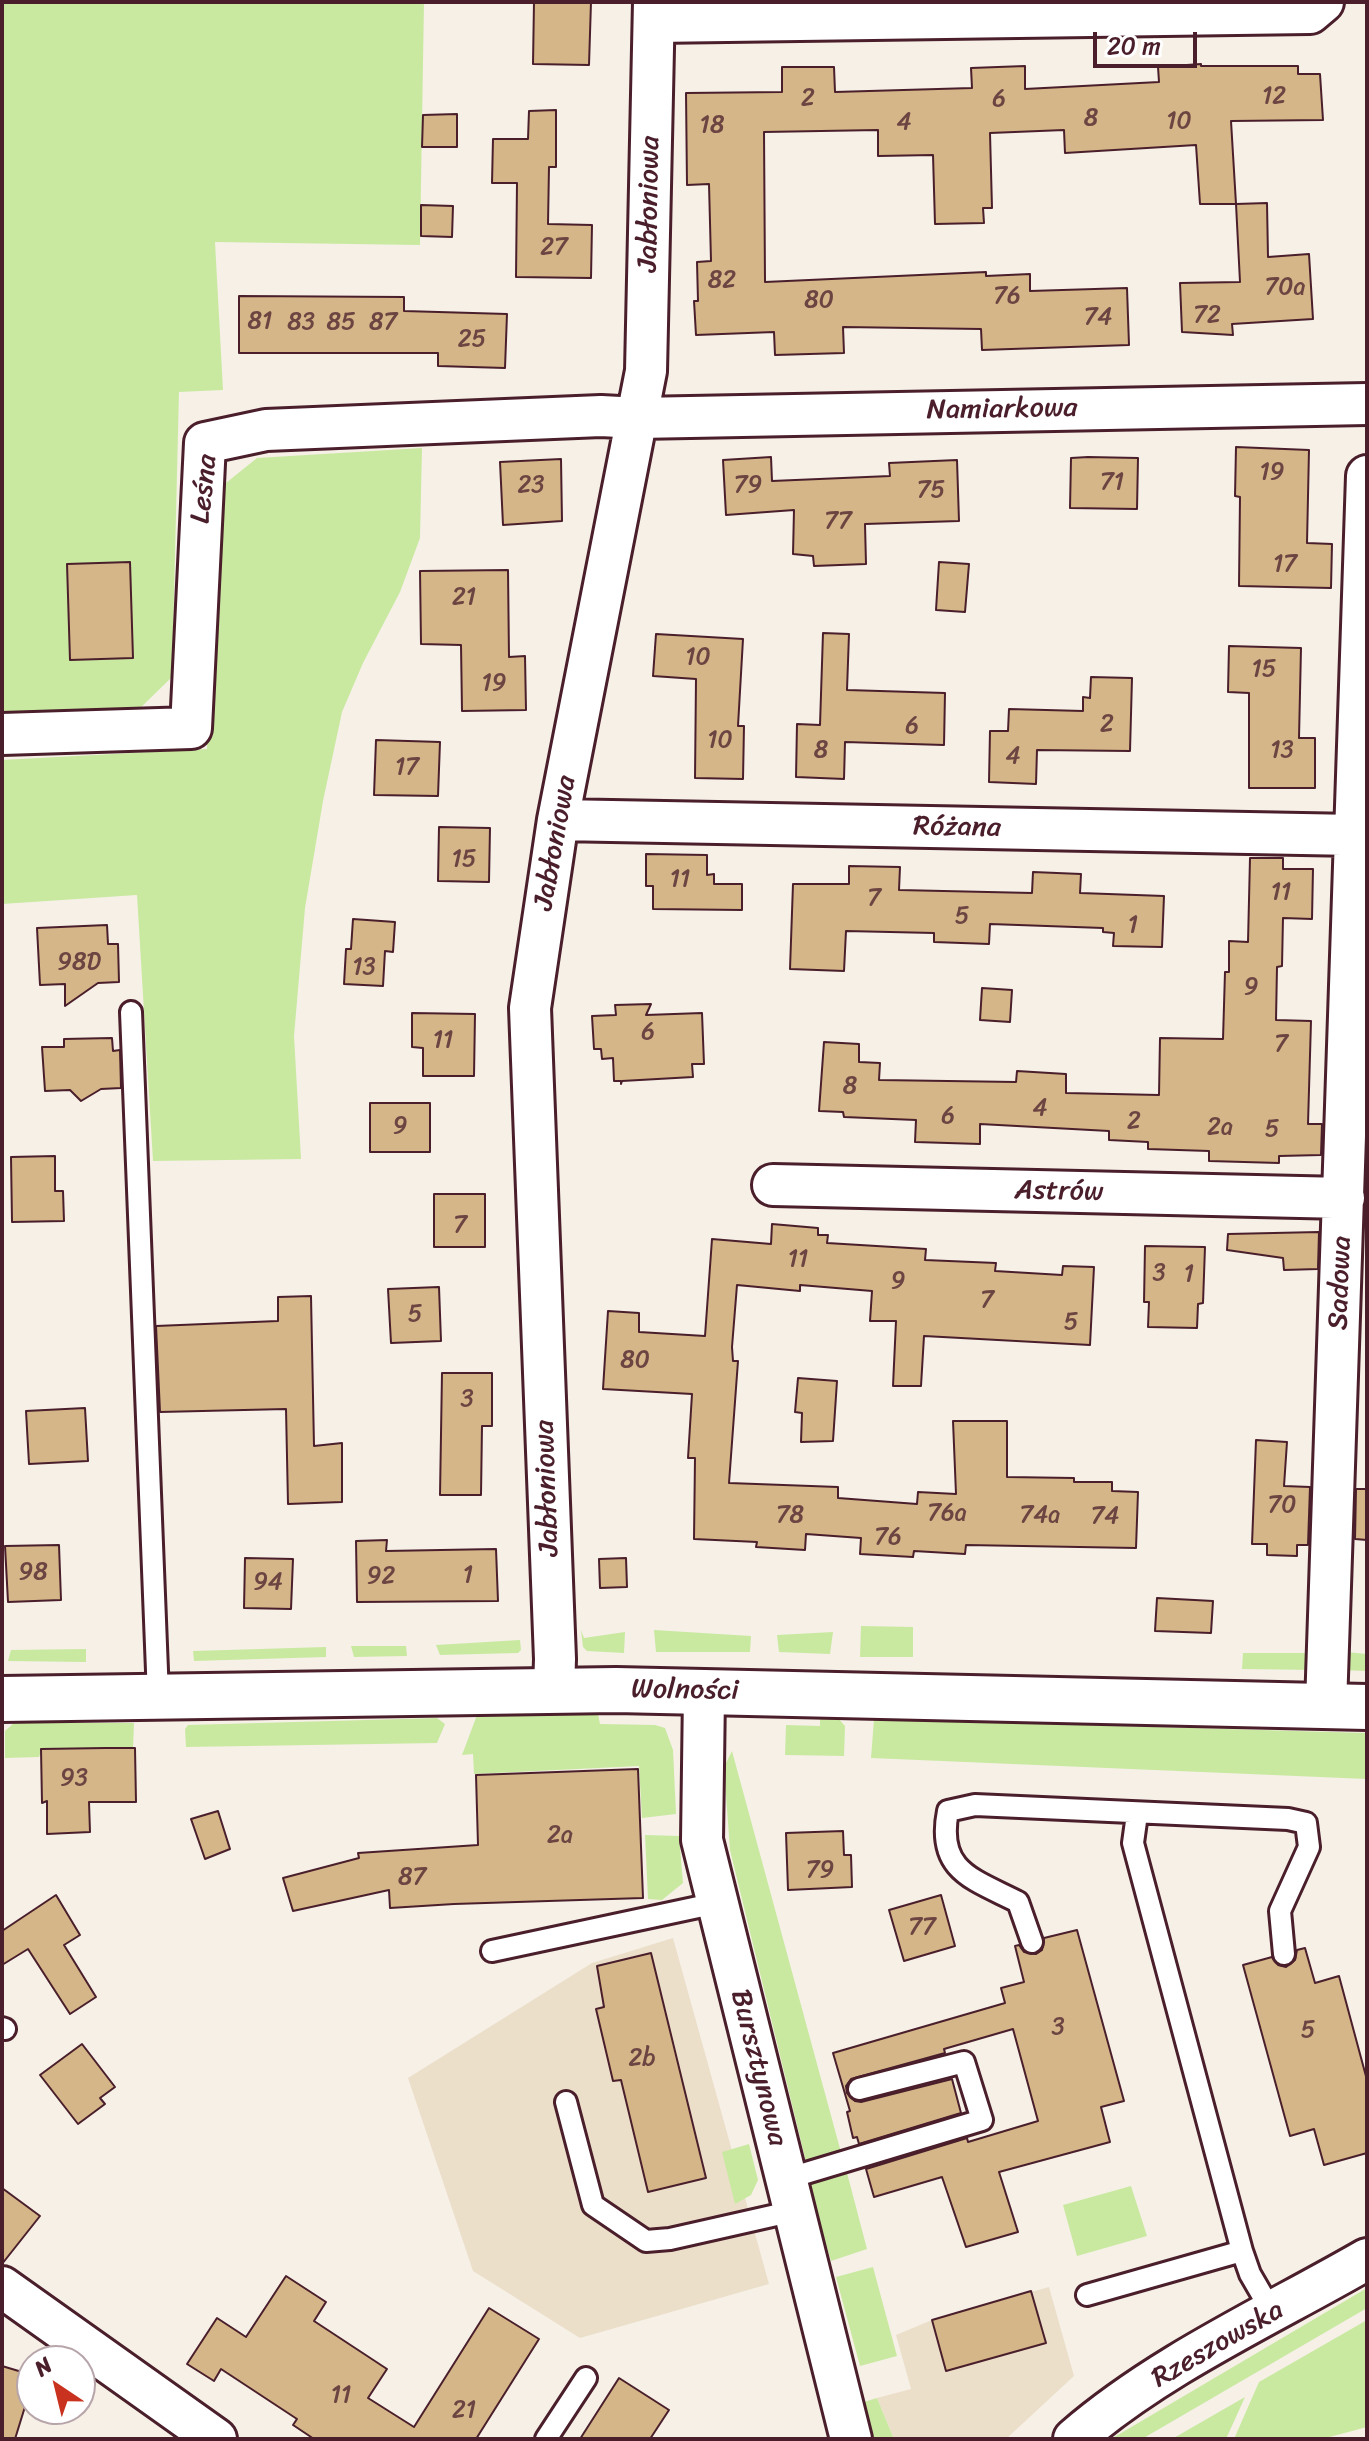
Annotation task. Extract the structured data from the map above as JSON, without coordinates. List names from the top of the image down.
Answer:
{
  "streets": {
    "street": [
      "Jabłoniowa",
      "Namiarkowa",
      "Leśna",
      "Różana",
      "Astrów",
      "Sadowa",
      "Wolności",
      "Bursztynowa",
      "Rzeszowska"
    ]
  },
  "crossings": [
    ["Jabłoniowa", "Namiarkowa"],
    ["Jabłoniowa", "Leśna"],
    ["Jabłoniowa", "Różana"],
    ["Jabłoniowa", "Wolności"],
    ["Namiarkowa", "Leśna"],
    ["Różana", "Sadowa"],
    ["Astrów", "Sadowa"],
    ["Sadowa", "Wolności"],
    ["Wolności", "Bursztynowa"]
  ],
  "house_numbers": [
    "12",
    "2",
    "6",
    "8",
    "10",
    "4",
    "18",
    "27",
    "82",
    "70a",
    "76",
    "80",
    "72",
    "74",
    "81",
    "83",
    "85",
    "87",
    "25",
    "19",
    "71",
    "23",
    "79",
    "75",
    "77",
    "17",
    "21",
    "10",
    "15",
    "19",
    "2",
    "6",
    "10",
    "8",
    "13",
    "4",
    "17",
    "15",
    "11",
    "11",
    "7",
    "5",
    "1",
    "98D",
    "13",
    "9",
    "6",
    "11",
    "7",
    "8",
    "4",
    "6",
    "2",
    "9",
    "2a",
    "5",
    "7",
    "11",
    "3",
    "1",
    "9",
    "7",
    "5",
    "5",
    "80",
    "3",
    "70",
    "76a",
    "78",
    "74a",
    "74",
    "76",
    "98",
    "1",
    "92",
    "94",
    "93",
    "2a",
    "79",
    "87",
    "77",
    "3",
    "5",
    "2b",
    "11",
    "21"
  ],
  "scale_bar": "20 m",
  "north": "top left"
}
